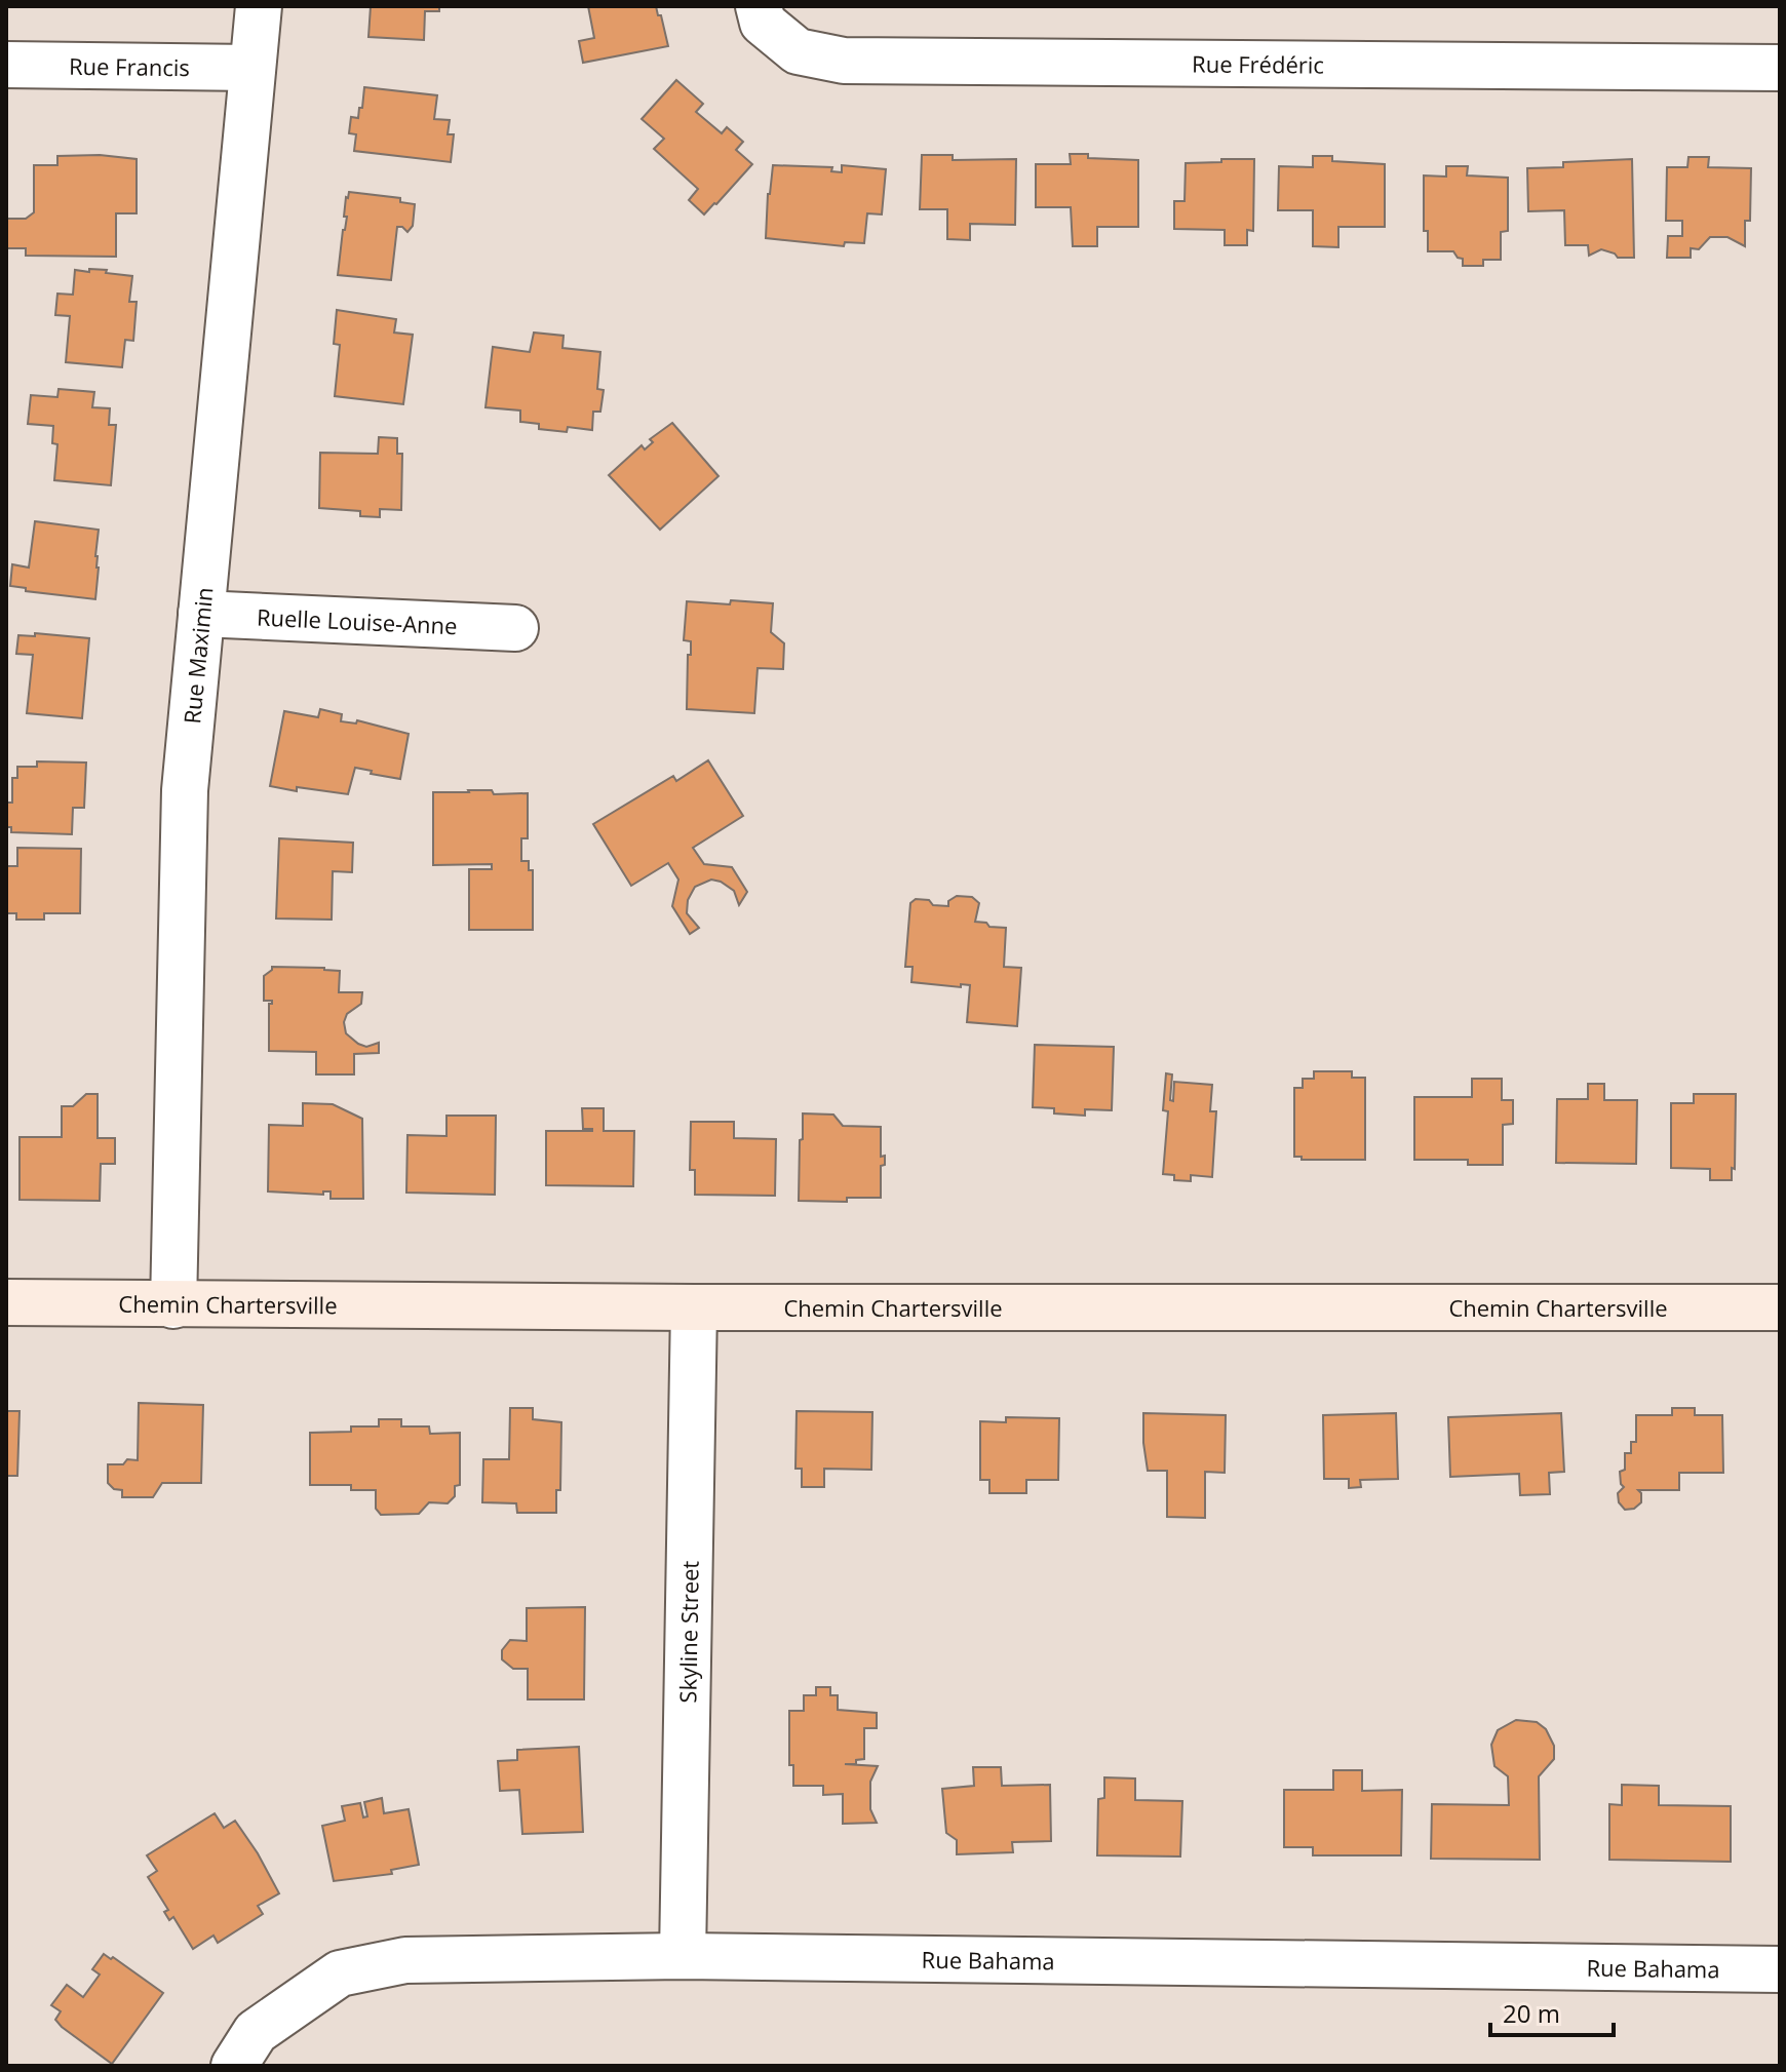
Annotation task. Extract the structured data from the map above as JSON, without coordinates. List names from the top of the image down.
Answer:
{
  "streets": {
    "street": [
      "Rue Frédéric",
      "Rue Francis",
      "Ruelle Louise-Anne",
      "Rue Maximin",
      "Chemin Chartersville",
      "Skyline Street",
      "Rue Bahama"
    ]
  },
  "crossings": [
    ["Rue Francis", "Rue Maximin"],
    ["Ruelle Louise-Anne", "Rue Maximin"],
    ["Rue Maximin", "Chemin Chartersville"],
    ["Chemin Chartersville", "Skyline Street"],
    ["Skyline Street", "Rue Bahama"]
  ],
  "scale_bar": "20 m"
}
